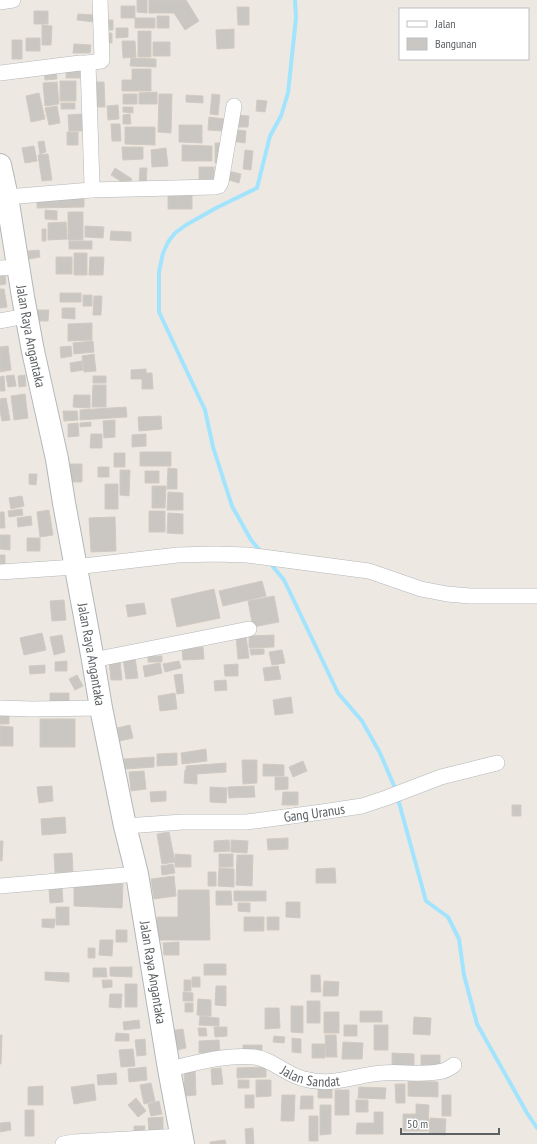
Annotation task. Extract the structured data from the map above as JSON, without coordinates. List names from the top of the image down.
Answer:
{
  "streets": {
    "main road": ["Jalan Raya Angantaka"],
    "street": ["Gang Uranus", "Jalan Sandat"]
  },
  "crossings": [
    ["Jalan Raya Angantaka", "Gang Uranus"],
    ["Jalan Raya Angantaka", "Jalan Sandat"]
  ],
  "legend": ["Jalan", "Bangunan"],
  "scale_bar": "50 m"
}
